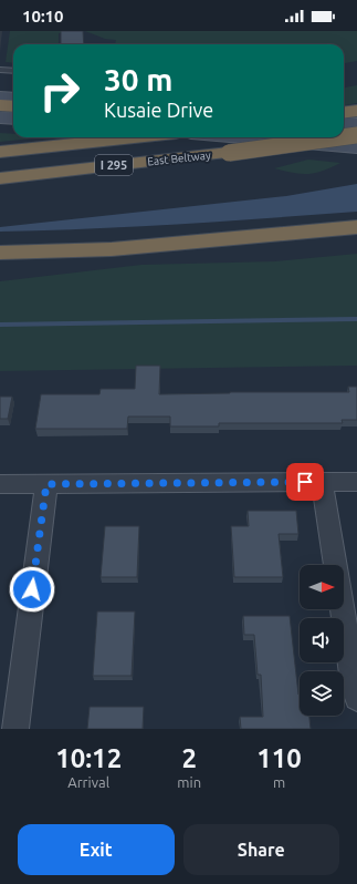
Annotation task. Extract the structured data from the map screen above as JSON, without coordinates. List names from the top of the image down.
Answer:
{
  "streets": {
    "highway": ["East Beltway", "I 295"]
  },
  "north": "right",
  "page": {
    "status": "10:10",
    "turn": ["30 m", "Kusaie Drive"],
    "eta": [
      "10:12",
      "Arrival",
      "2",
      "min",
      "110",
      "m"
    ],
    "buttons": ["Exit", "Share"]
  }
}
